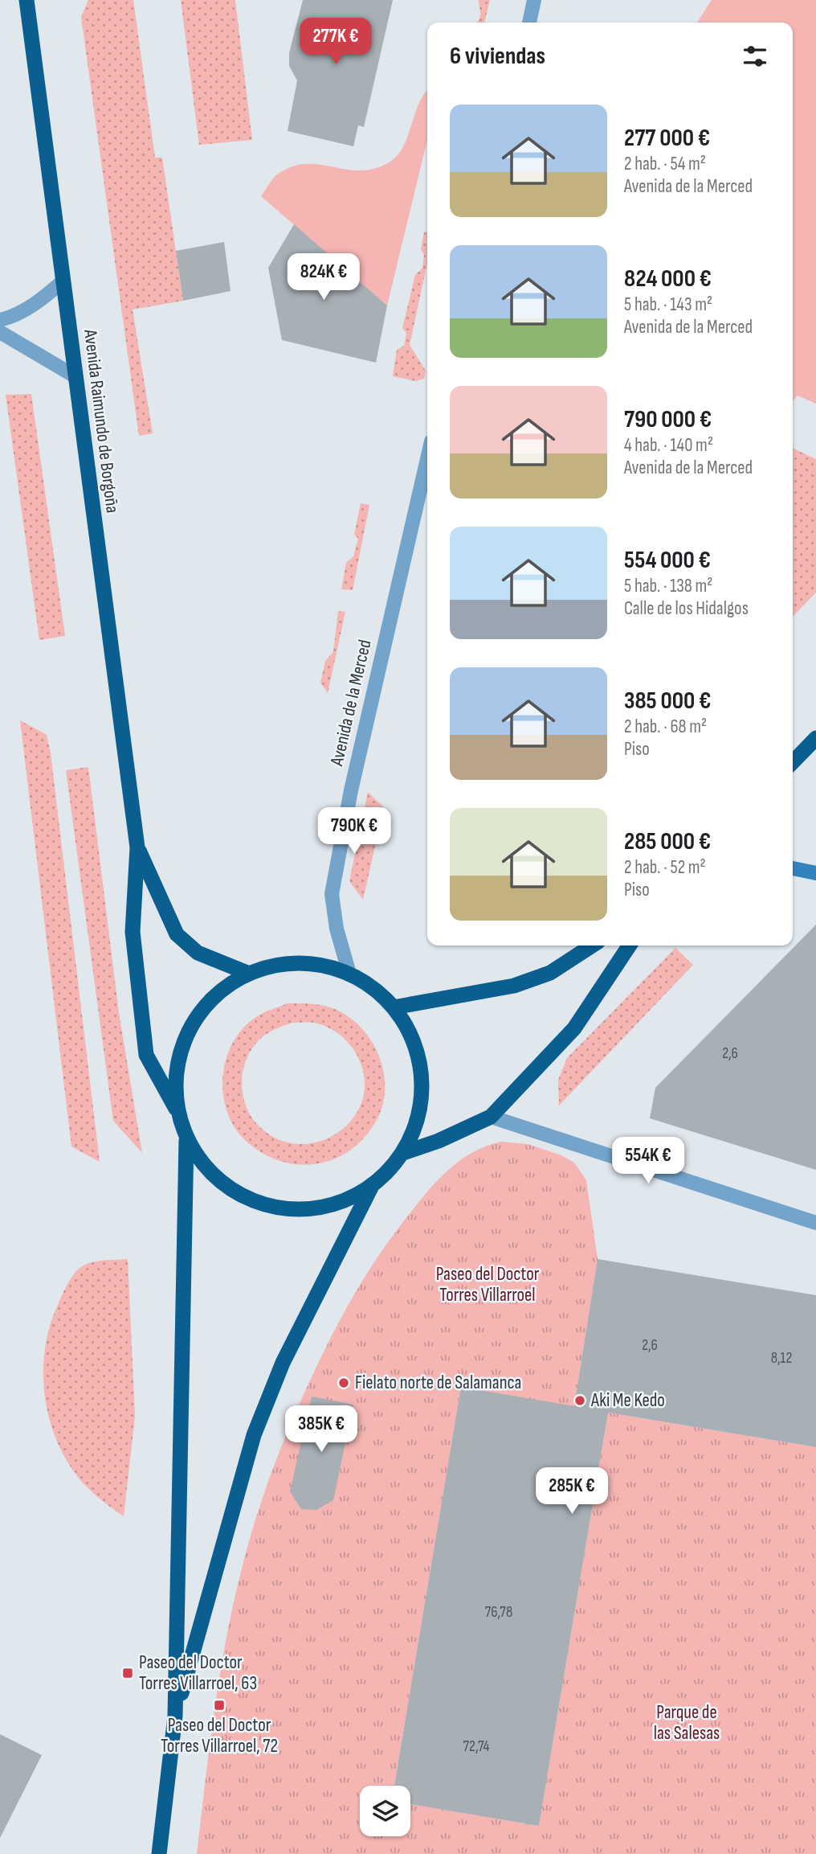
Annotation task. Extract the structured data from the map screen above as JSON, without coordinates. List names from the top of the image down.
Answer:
{
  "streets": {
    "highway": ["Avenida Raimundo de Borgoña"],
    "street": ["Avenida de la Merced"]
  },
  "parks": ["Paseo del Doctor Torres Villarroel", "Parque de las Salesas"],
  "places": {
    "other": ["Fielato norte de Salamanca", "Aki Me Kedo"],
    "transit": ["Paseo del Doctor Torres Villarroel, 63", "Paseo del Doctor Torres Villarroel, 72"]
  },
  "house_numbers": [
    "2,6",
    "2,6",
    "8,12",
    "76,78",
    "72,74"
  ],
  "page": {
    "price": [
      "277K €",
      "824K €",
      "790K €",
      "554K €",
      "385K €",
      "285K €"
    ],
    "heading": "6 viviendas",
    "list": [
      {
        "name": "277 000 €",
        "note": "2 hab. · 54 m² · Avenida de la Merced"
      },
      {
        "name": "824 000 €",
        "note": "5 hab. · 143 m² · Avenida de la Merced"
      },
      {
        "name": "790 000 €",
        "note": "4 hab. · 140 m² · Avenida de la Merced"
      },
      {
        "name": "554 000 €",
        "note": "5 hab. · 138 m² · Calle de los Hidalgos"
      },
      {
        "name": "385 000 €",
        "note": "2 hab. · 68 m² · Piso"
      },
      {
        "name": "285 000 €",
        "note": "2 hab. · 52 m² · Piso"
      }
    ]
  }
}
